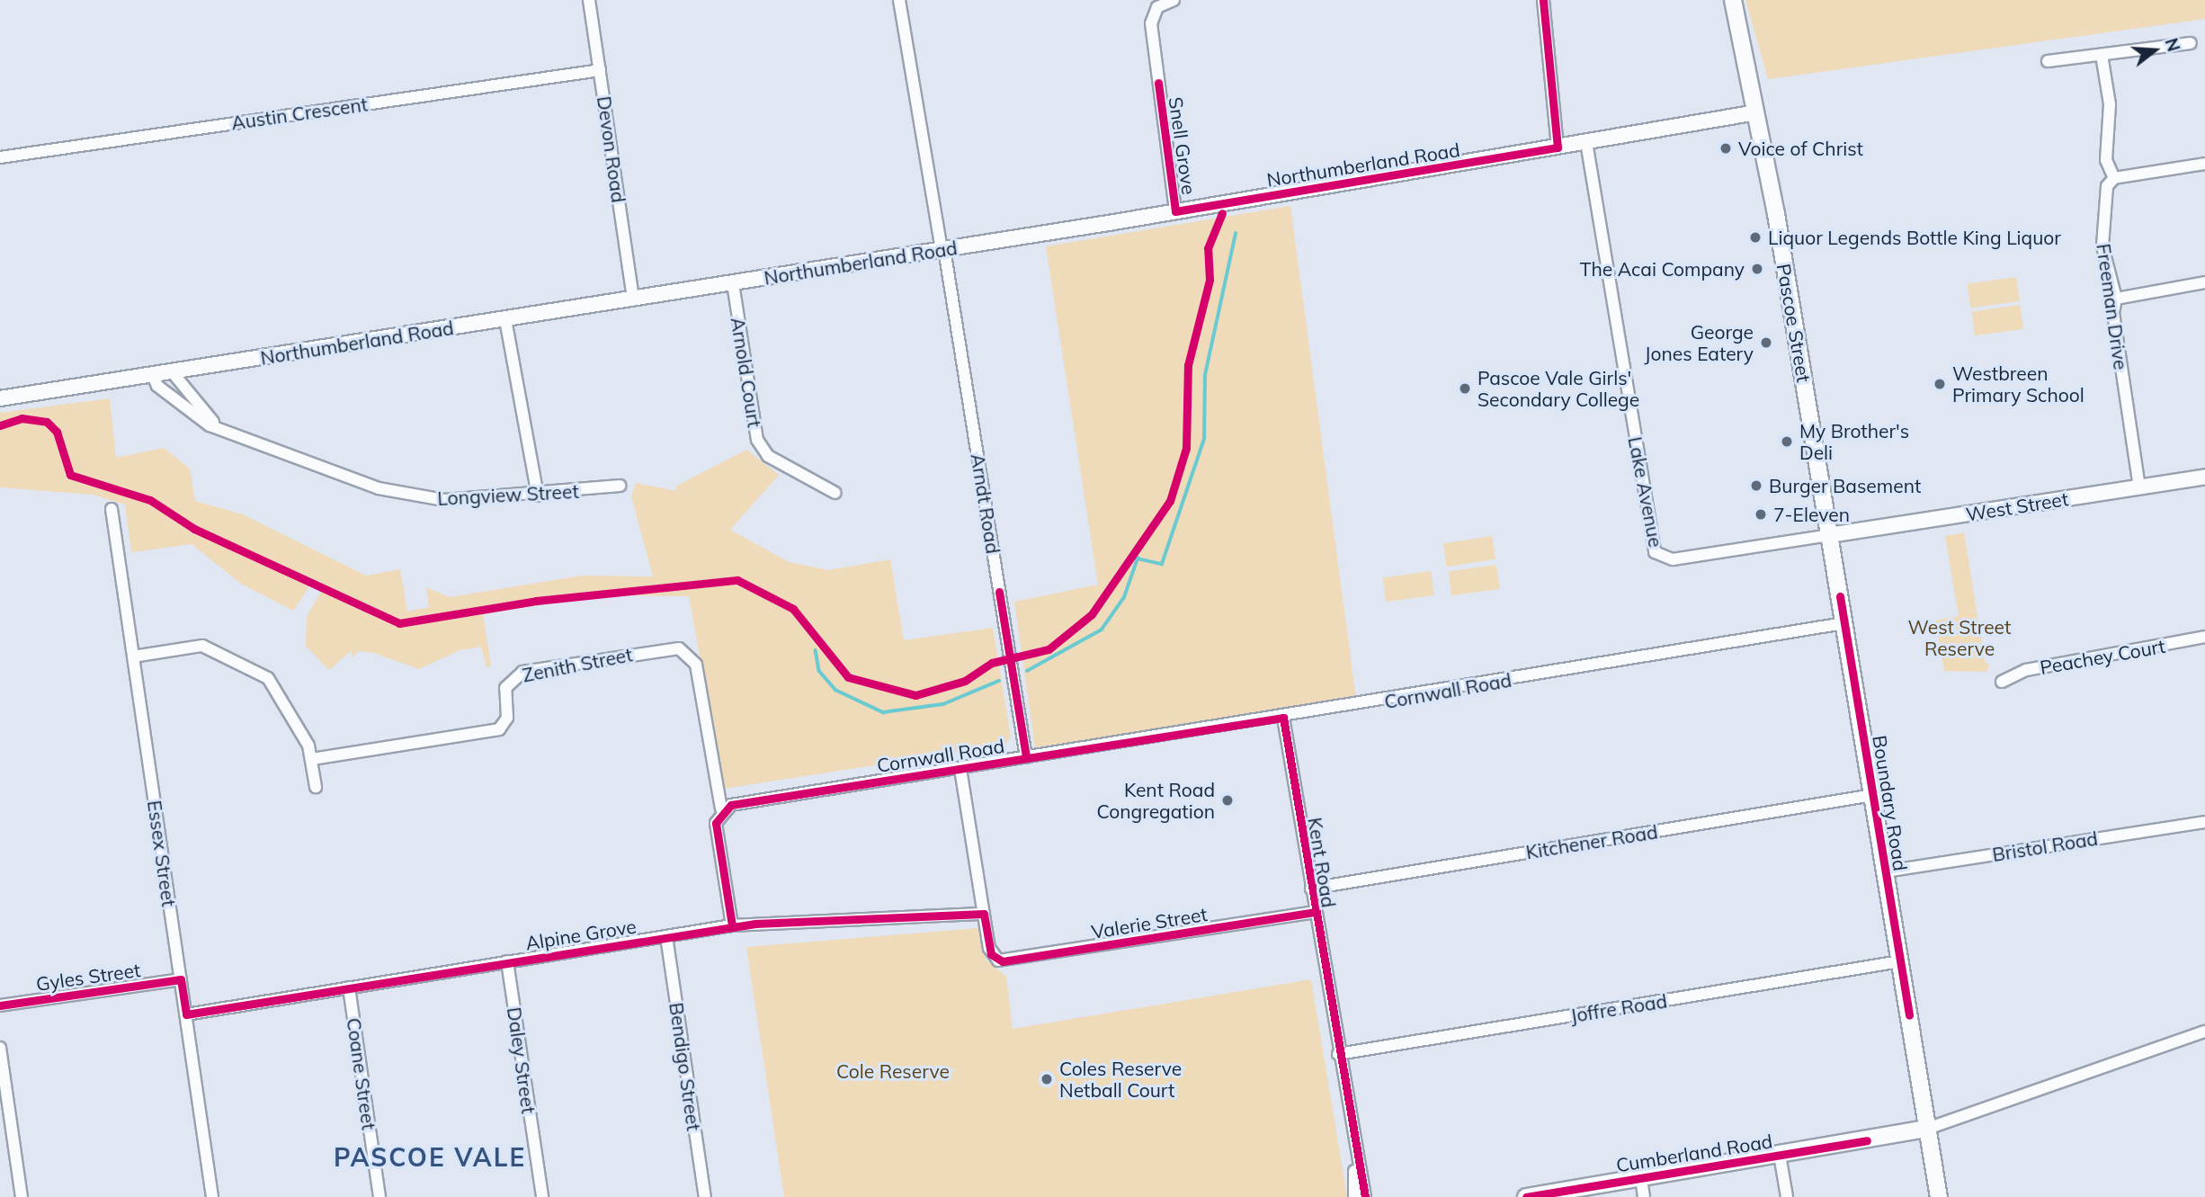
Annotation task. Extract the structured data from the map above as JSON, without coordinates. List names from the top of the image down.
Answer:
{
  "streets": {
    "main road": ["Pascoe Street", "Boundary Road", "Cumberland Road"],
    "street": [
      "Austin Crescent",
      "Snell Grove",
      "Devon Road",
      "Northumberland Road",
      "Freeman Drive",
      "Arnold Court",
      "Lake Avenue",
      "Longview Street",
      "Arndt Road",
      "West Street",
      "Peachey Court",
      "Zenith Street",
      "Cornwall Road",
      "Kitchener Road",
      "Bristol Road",
      "Essex Street",
      "Kent Road",
      "Valerie Street",
      "Alpine Grove",
      "Gyles Street",
      "Joffre Road",
      "Daley Street",
      "Bendigo Street",
      "Coane Street"
    ]
  },
  "crossings": [
    ["Austin Crescent", "Devon Road"],
    ["Snell Grove", "Northumberland Road"],
    ["Devon Road", "Northumberland Road"],
    ["Northumberland Road", "Pascoe Street"],
    ["Northumberland Road", "Arnold Court"],
    ["Northumberland Road", "Lake Avenue"],
    ["Northumberland Road", "Longview Street"],
    ["Northumberland Road", "Arndt Road"],
    ["Freeman Drive", "West Street"],
    ["Pascoe Street", "Lake Avenue"],
    ["Pascoe Street", "West Street"],
    ["Pascoe Street", "Boundary Road"],
    ["Lake Avenue", "West Street"],
    ["Lake Avenue", "Boundary Road"],
    ["Arndt Road", "Cornwall Road"],
    ["West Street", "Boundary Road"],
    ["Zenith Street", "Cornwall Road"],
    ["Cornwall Road", "Boundary Road"],
    ["Cornwall Road", "Kent Road"],
    ["Boundary Road", "Kitchener Road"],
    ["Boundary Road", "Bristol Road"],
    ["Boundary Road", "Joffre Road"],
    ["Boundary Road", "Cumberland Road"],
    ["Kitchener Road", "Kent Road"],
    ["Essex Street", "Alpine Grove"],
    ["Essex Street", "Gyles Street"],
    ["Kent Road", "Valerie Street"],
    ["Kent Road", "Joffre Road"],
    ["Valerie Street", "Alpine Grove"],
    ["Alpine Grove", "Daley Street"],
    ["Alpine Grove", "Bendigo Street"],
    ["Alpine Grove", "Coane Street"]
  ],
  "districts": ["PASCOE VALE"],
  "parks": ["West Street Reserve", "Cole Reserve"],
  "places": [
    "Voice of Christ",
    "Liquor Legends Bottle King Liquor",
    "The Acai Company",
    "George Jones Eatery",
    "Westbreen Primary School",
    "Pascoe Vale Girls' Secondary College",
    "My Brother's Deli",
    "Burger Basement",
    "7-Eleven",
    "Kent Road Congregation",
    "Coles Reserve Netball Court"
  ],
  "north": "right"
}
